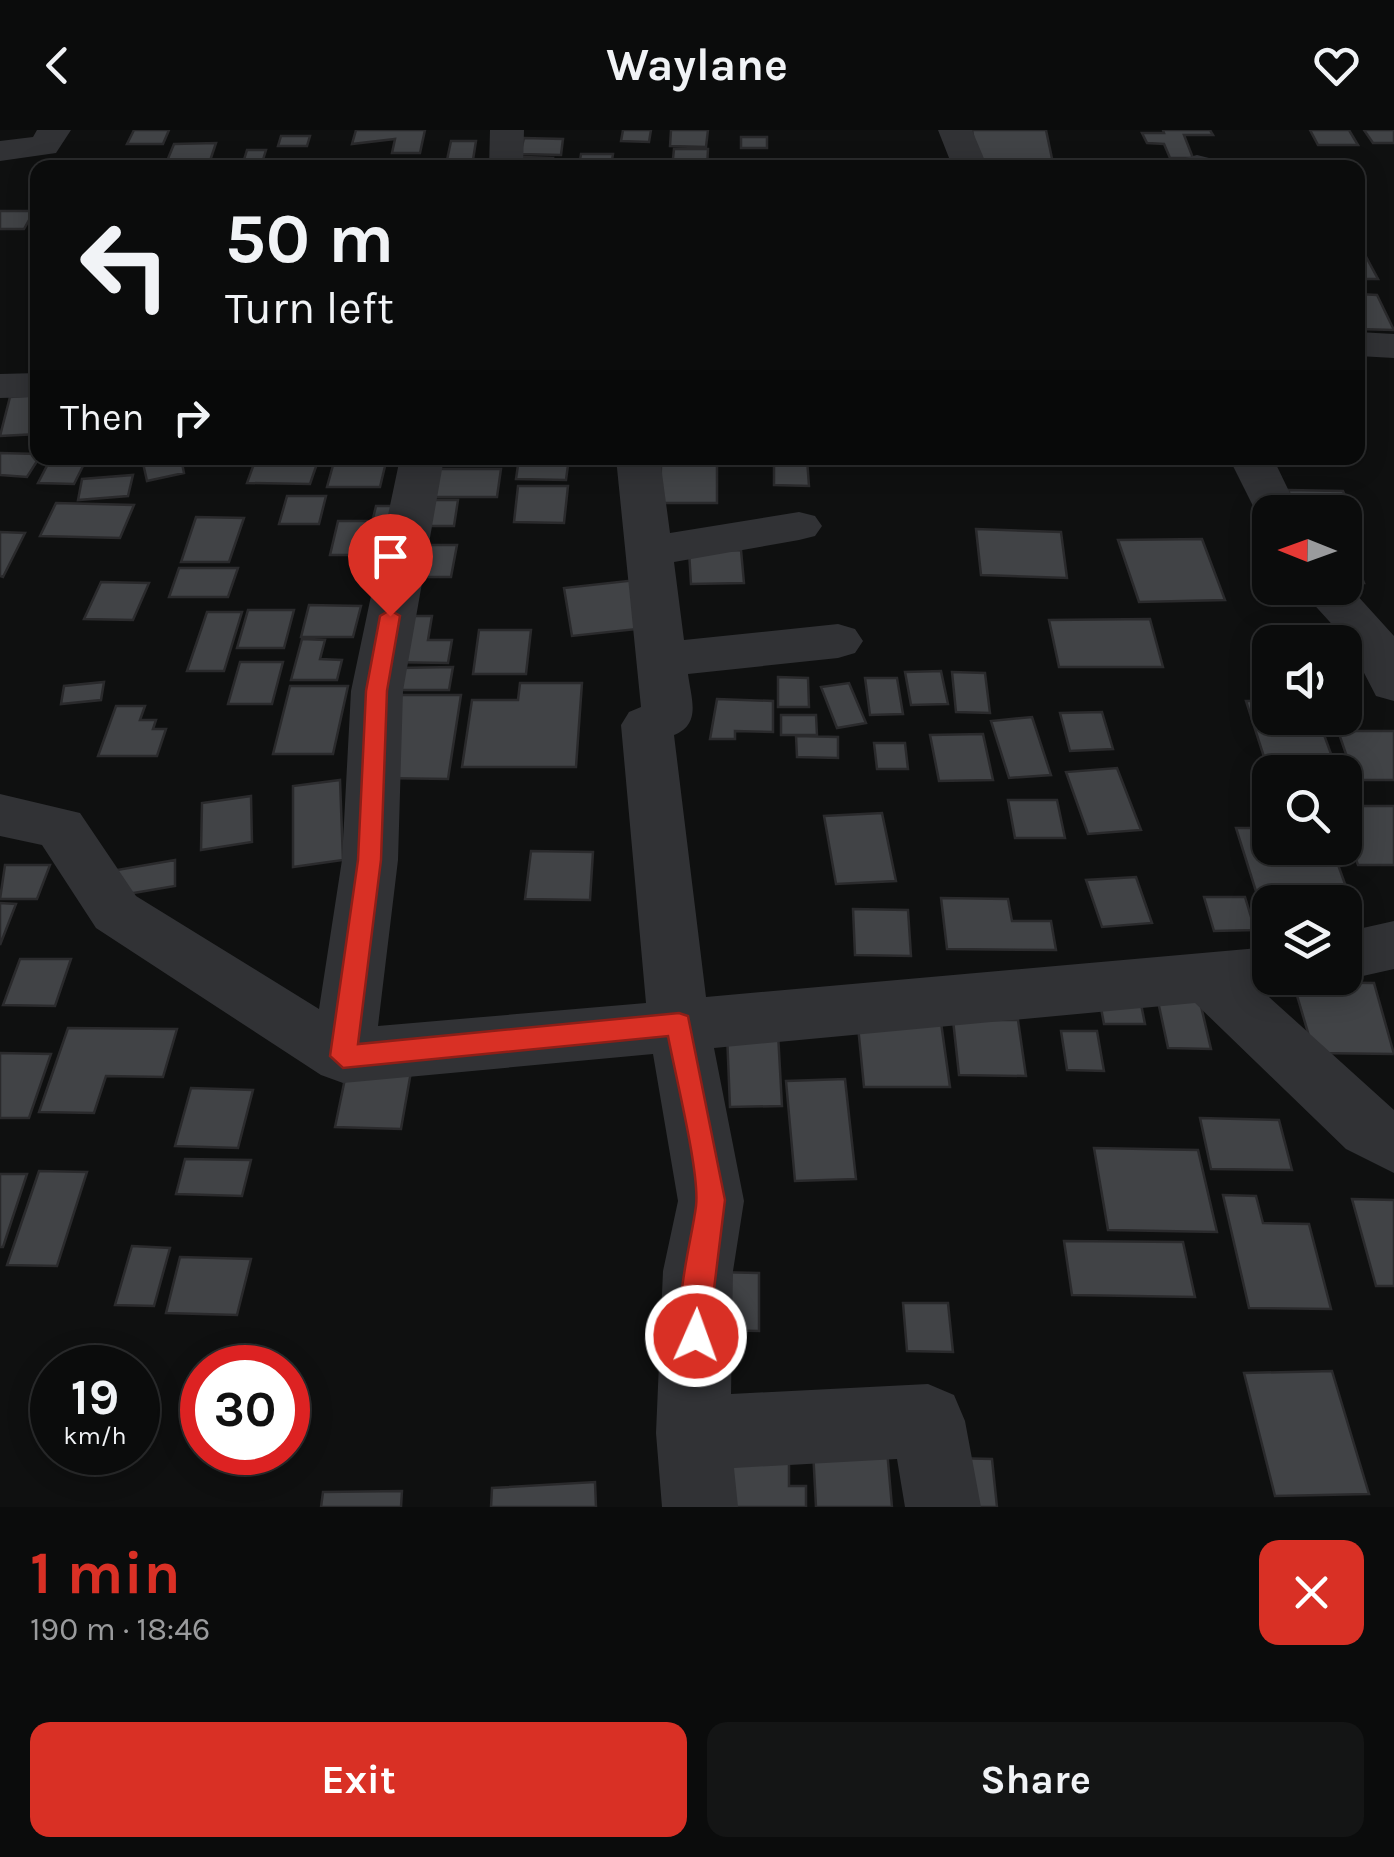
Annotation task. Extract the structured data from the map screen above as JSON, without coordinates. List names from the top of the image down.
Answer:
{
  "north": "left",
  "page": {
    "header": "Waylane",
    "turn": ["50 m", "Turn left"],
    "then": "Then",
    "speed": "19 km/h",
    "limit": "30",
    "heading": ["1 min", "190 m · 18:46"],
    "buttons": ["Exit", "Share"]
  }
}
